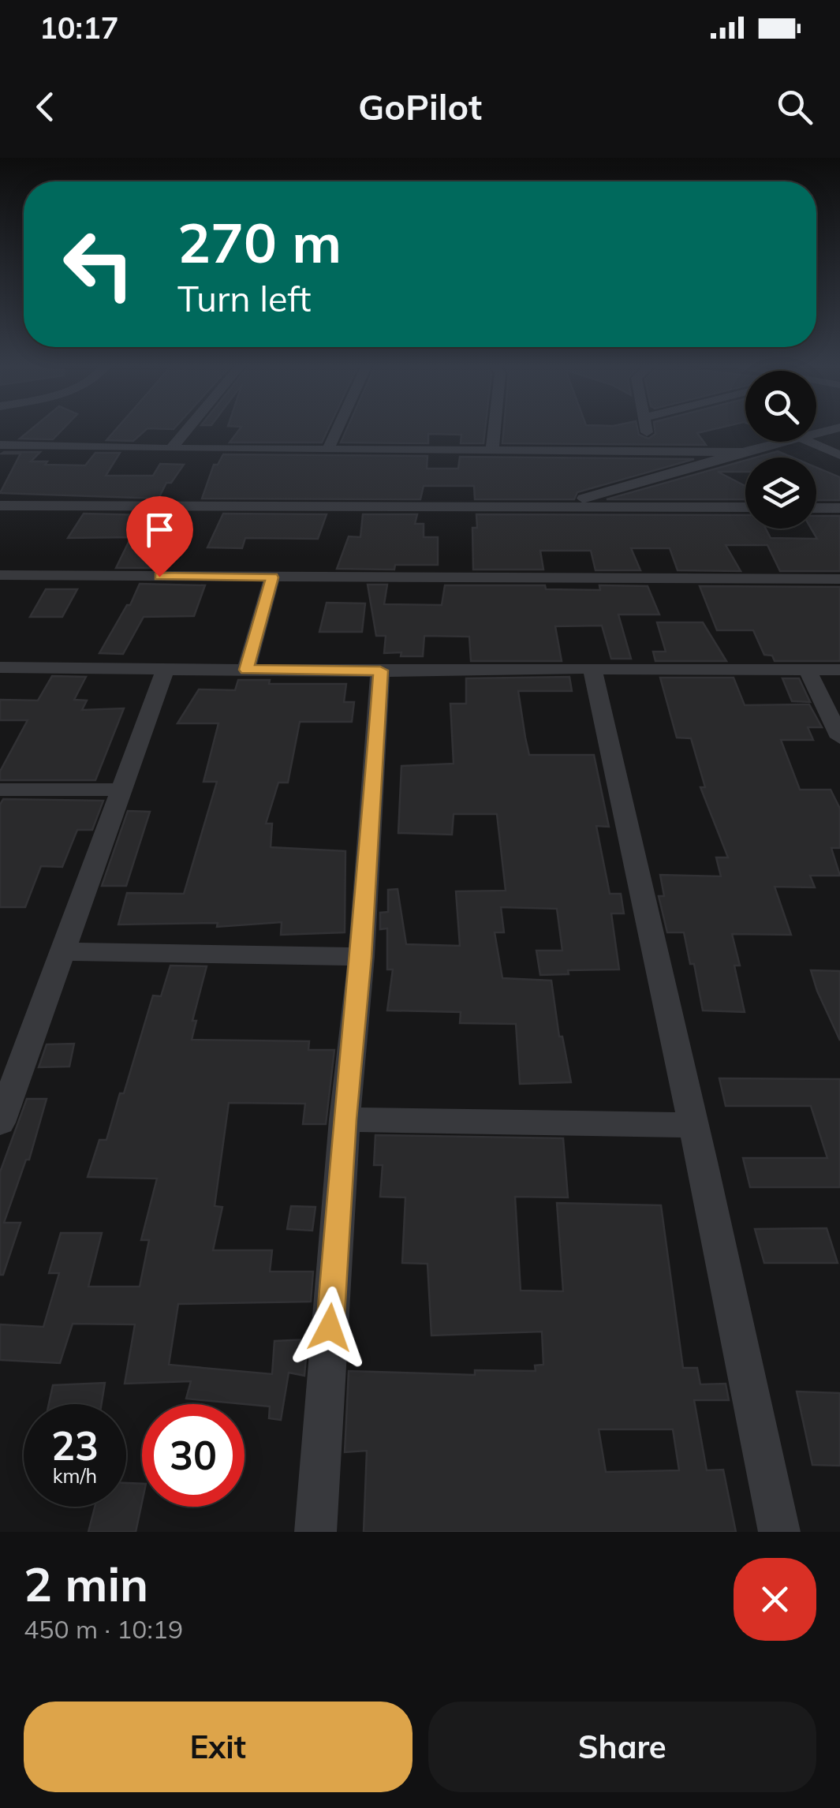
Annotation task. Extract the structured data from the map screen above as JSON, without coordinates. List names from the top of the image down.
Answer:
{
  "page": {
    "status": "10:17",
    "header": "GoPilot",
    "turn": ["270 m", "Turn left"],
    "speed": "23 km/h",
    "limit": "30",
    "heading": ["2 min", "450 m · 10:19"],
    "buttons": ["Exit", "Share"]
  }
}
